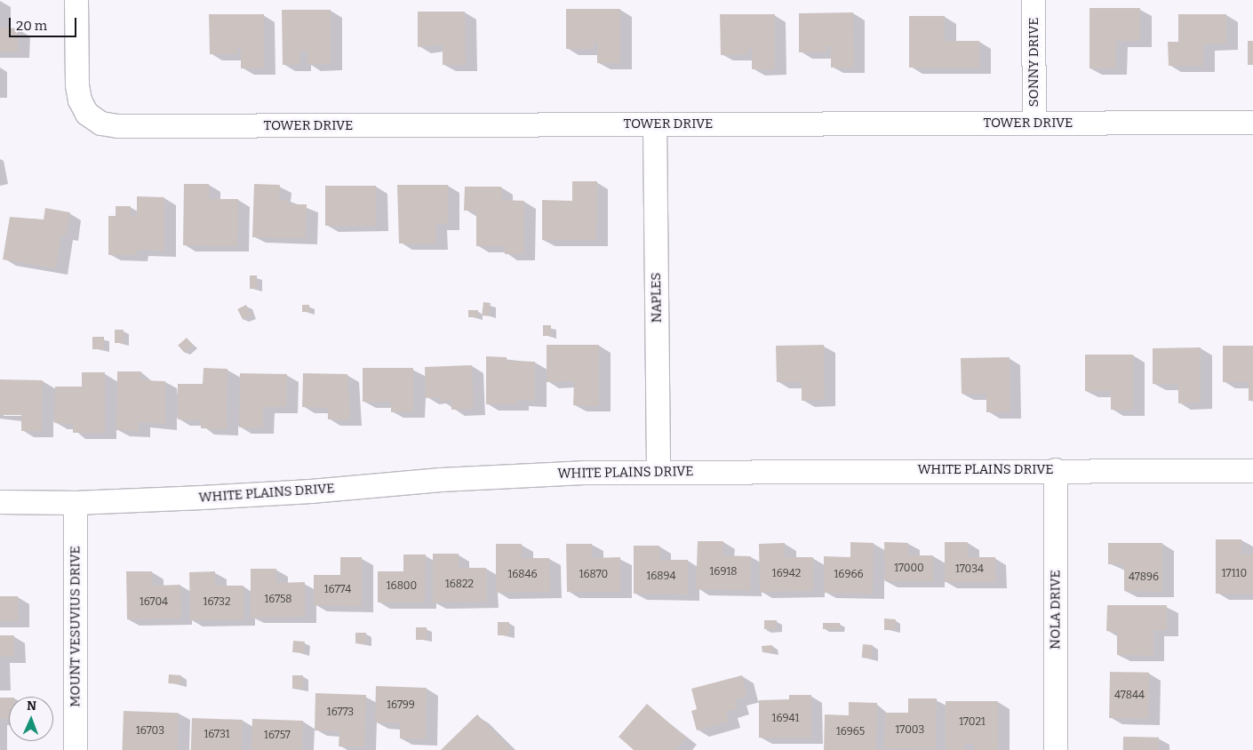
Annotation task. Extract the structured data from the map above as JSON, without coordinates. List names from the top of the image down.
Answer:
{
  "streets": {
    "street": [
      "SONNY DRIVE",
      "TOWER DRIVE",
      "NAPLES",
      "WHITE PLAINS DRIVE",
      "NOLA DRIVE",
      "MOUNT VESUVIUS DRIVE"
    ]
  },
  "crossings": [
    ["SONNY DRIVE", "TOWER DRIVE"],
    ["TOWER DRIVE", "NAPLES"],
    ["NAPLES", "WHITE PLAINS DRIVE"],
    ["WHITE PLAINS DRIVE", "NOLA DRIVE"],
    ["WHITE PLAINS DRIVE", "MOUNT VESUVIUS DRIVE"]
  ],
  "house_numbers": [
    "17000",
    "17034",
    "16918",
    "16942",
    "17110",
    "16846",
    "16870",
    "16966",
    "16894",
    "47896",
    "16822",
    "16800",
    "16774",
    "16758",
    "16704",
    "16732",
    "47844",
    "16799",
    "16773",
    "16941",
    "17021",
    "17003",
    "16703",
    "16965",
    "16731",
    "16757"
  ],
  "scale_bar": "20 m",
  "north": "top"
}
